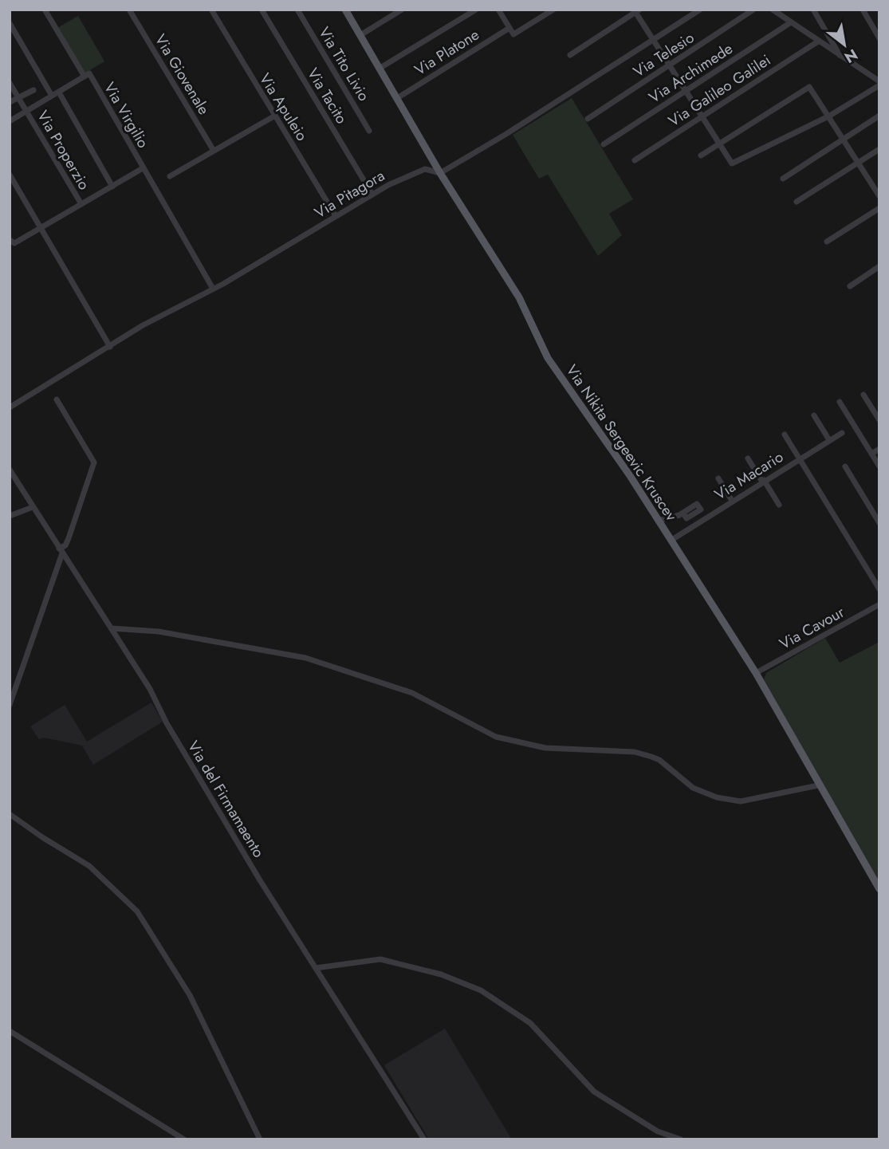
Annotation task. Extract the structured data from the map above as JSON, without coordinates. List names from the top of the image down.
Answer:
{
  "streets": {
    "main road": ["Via Nikita Sergeevic Kruscev"],
    "street": [
      "Via Platone",
      "Via Telesio",
      "Via Tito Livio",
      "Via Archimede",
      "Via Giovenale",
      "Via Galileo Galilei",
      "Via Tacito",
      "Via Apuleio",
      "Via Virgilio",
      "Via Properzio",
      "Via Pitagora",
      "Via Macario",
      "Via Cavour",
      "Via del Firmamaento"
    ]
  },
  "crossings": [
    ["Via Platone", "Via Nikita Sergeevic Kruscev"],
    ["Via Tacito", "Via Pitagora"],
    ["Via Apuleio", "Via Pitagora"],
    ["Via Virgilio", "Via Pitagora"],
    ["Via Pitagora", "Via Nikita Sergeevic Kruscev"],
    ["Via Nikita Sergeevic Kruscev", "Via Macario"],
    ["Via Nikita Sergeevic Kruscev", "Via Cavour"]
  ],
  "north": "bottom right"
}
